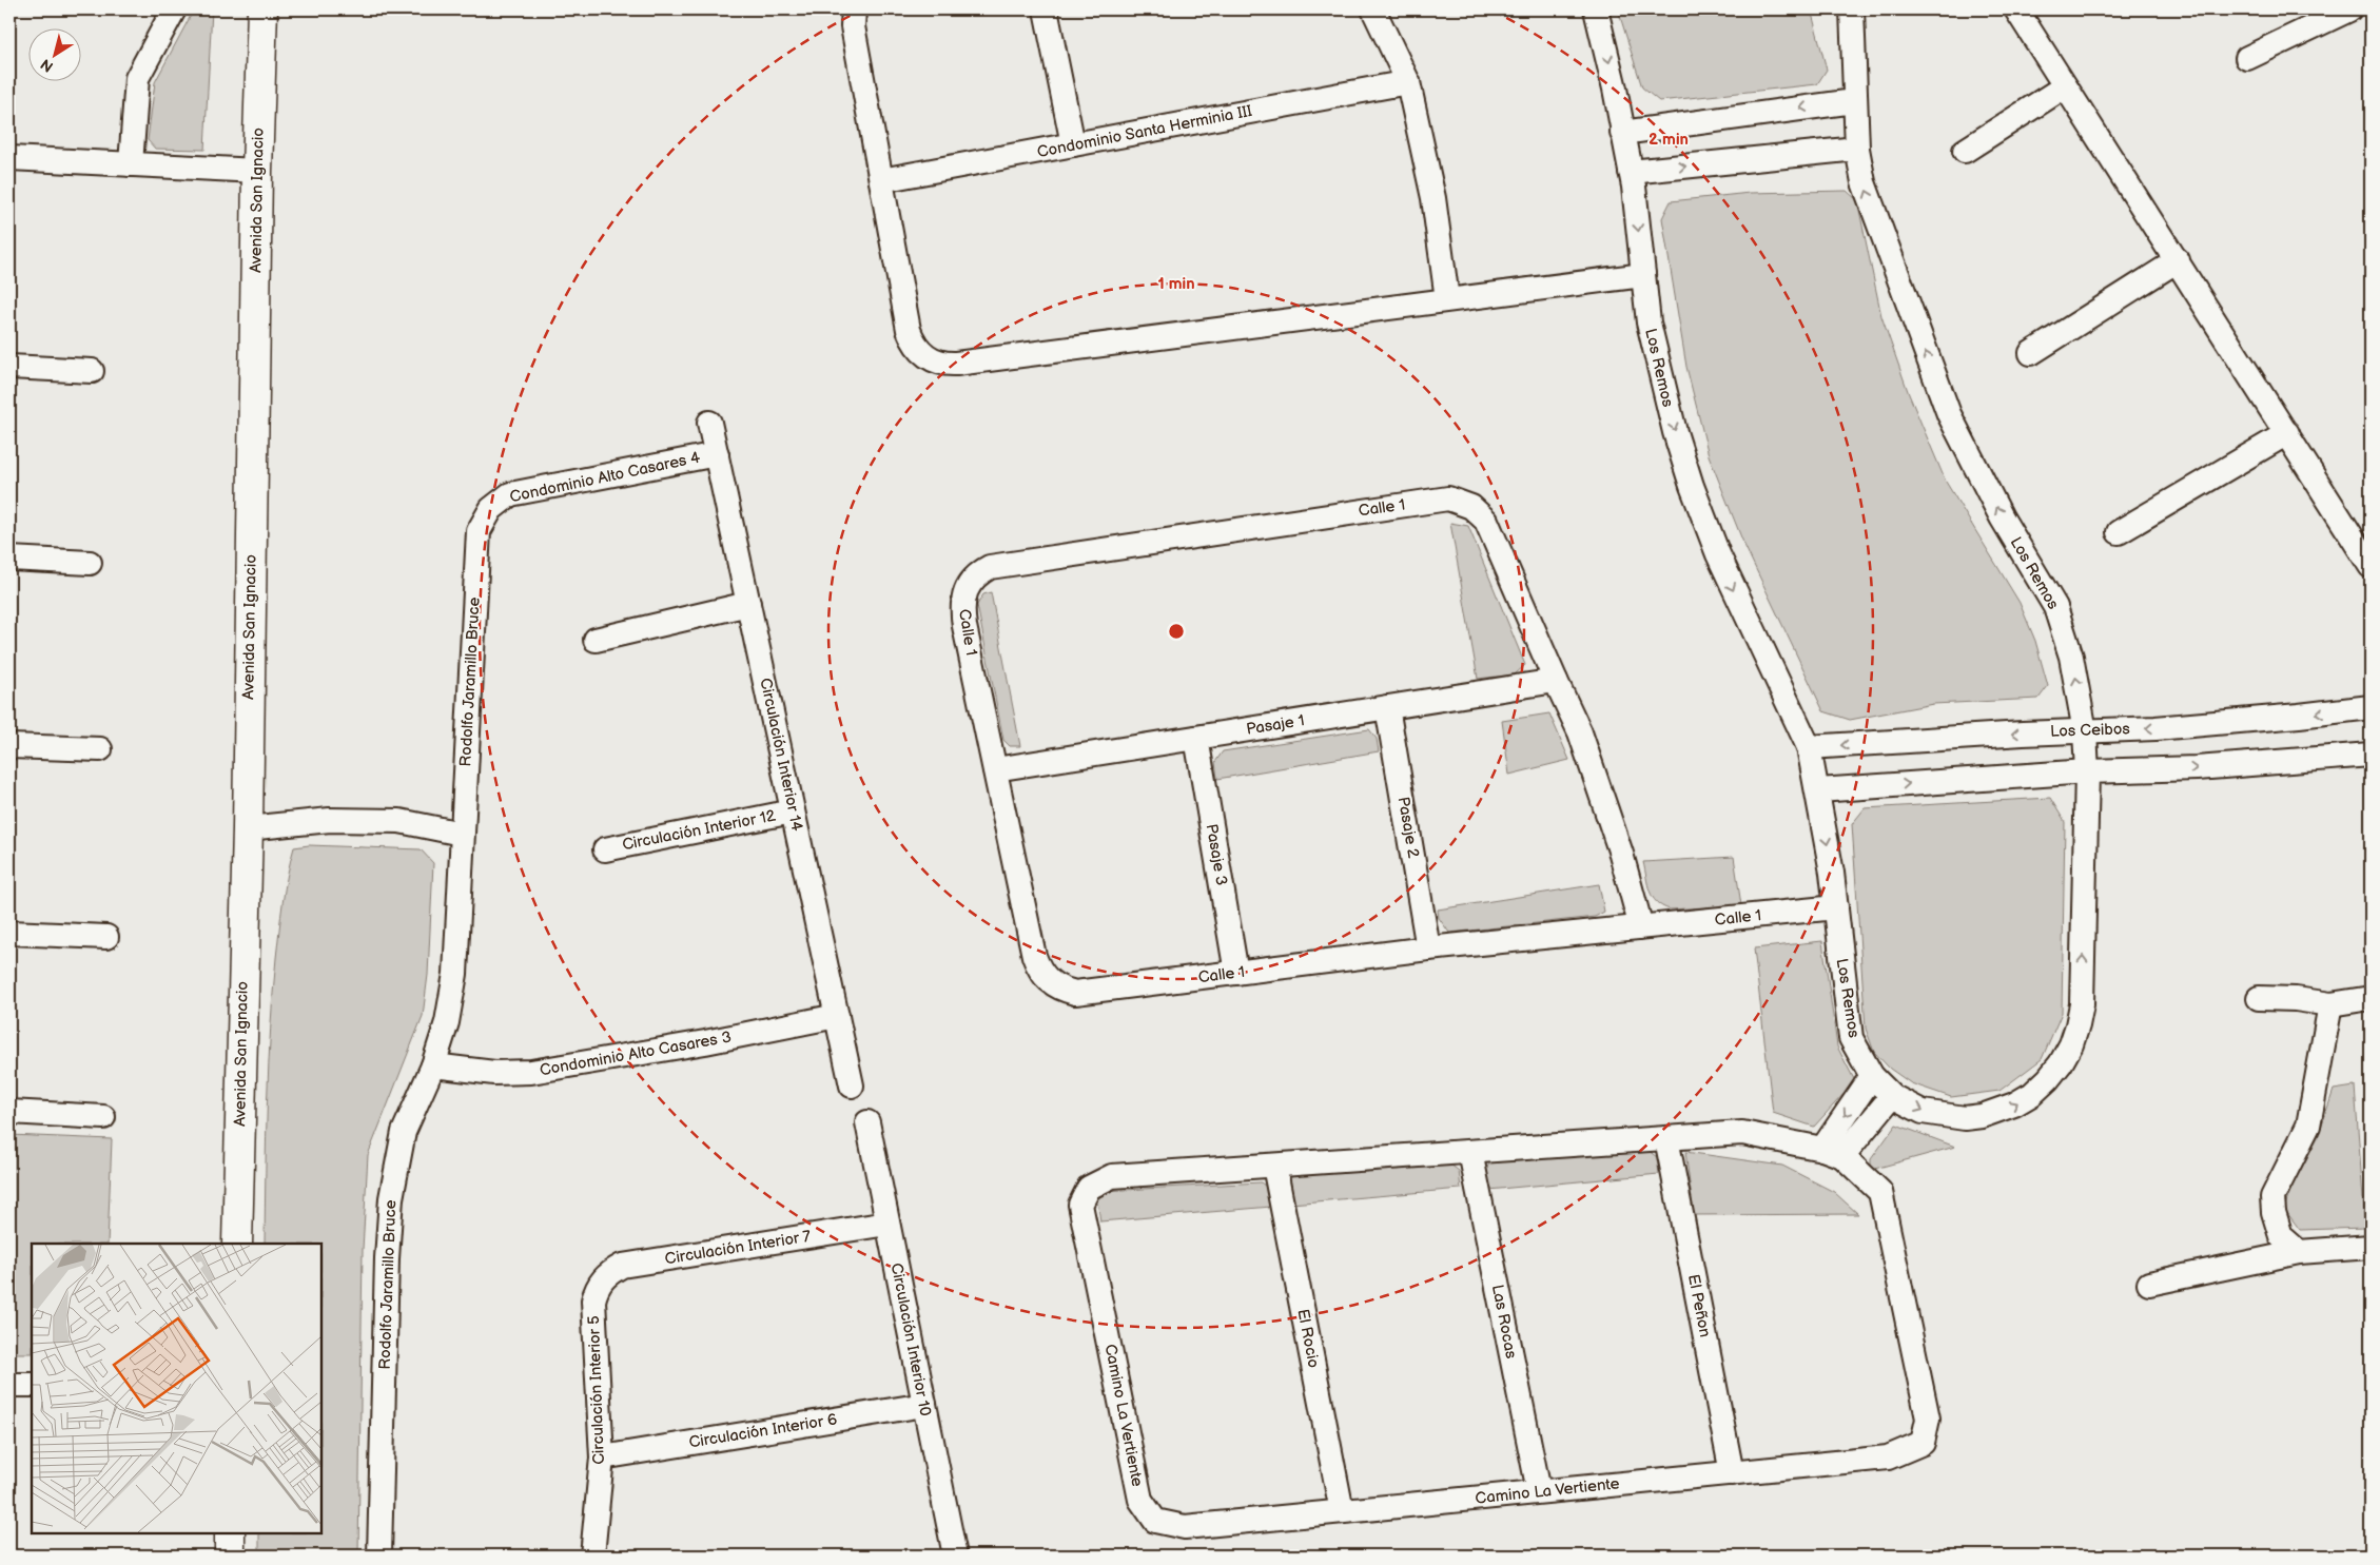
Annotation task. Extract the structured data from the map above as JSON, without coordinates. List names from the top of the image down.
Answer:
{
  "streets": {
    "main road": ["Avenida San Ignacio"],
    "street": [
      "Condominio Santa Herminia III",
      "Los Remos",
      "Condominio Alto Casares 4",
      "Calle 1",
      "Rodolfo Jaramillo Bruce",
      "Pasaje 1",
      "Los Ceibos",
      "Circulación Interior 14",
      "Pasaje 2",
      "Circulación Interior 12",
      "Pasaje 3",
      "Condominio Alto Casares 3",
      "Circulación Interior 7",
      "El Peñon",
      "Las Rocas",
      "El Rocio",
      "Circulación Interior 10",
      "Circulación Interior 5",
      "Camino La Vertiente",
      "Circulación Interior 6"
    ]
  },
  "crossings": [
    ["Los Remos", "Calle 1"],
    ["Los Remos", "Los Ceibos"],
    ["Condominio Alto Casares 4", "Rodolfo Jaramillo Bruce"],
    ["Condominio Alto Casares 4", "Circulación Interior 14"],
    ["Calle 1", "Pasaje 1"],
    ["Calle 1", "Pasaje 2"],
    ["Calle 1", "Pasaje 3"],
    ["Rodolfo Jaramillo Bruce", "Condominio Alto Casares 3"],
    ["Pasaje 1", "Pasaje 2"],
    ["Pasaje 1", "Pasaje 3"],
    ["Circulación Interior 14", "Circulación Interior 12"],
    ["Circulación Interior 14", "Condominio Alto Casares 3"],
    ["Circulación Interior 7", "Circulación Interior 10"],
    ["Circulación Interior 7", "Circulación Interior 5"],
    ["El Peñon", "Camino La Vertiente"],
    ["Las Rocas", "Camino La Vertiente"],
    ["El Rocio", "Camino La Vertiente"],
    ["Circulación Interior 10", "Circulación Interior 6"],
    ["Circulación Interior 5", "Circulación Interior 6"]
  ],
  "north": "bottom left",
  "rings": ["2 min", "1 min"]
}
